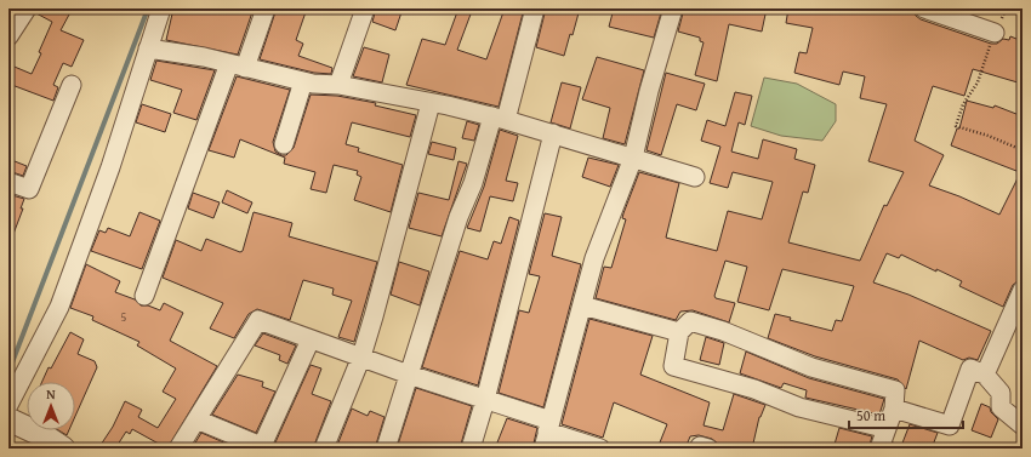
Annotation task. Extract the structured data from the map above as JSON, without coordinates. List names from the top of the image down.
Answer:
{
  "house_numbers": ["5"],
  "scale_bar": "50 m",
  "north": "top"
}
